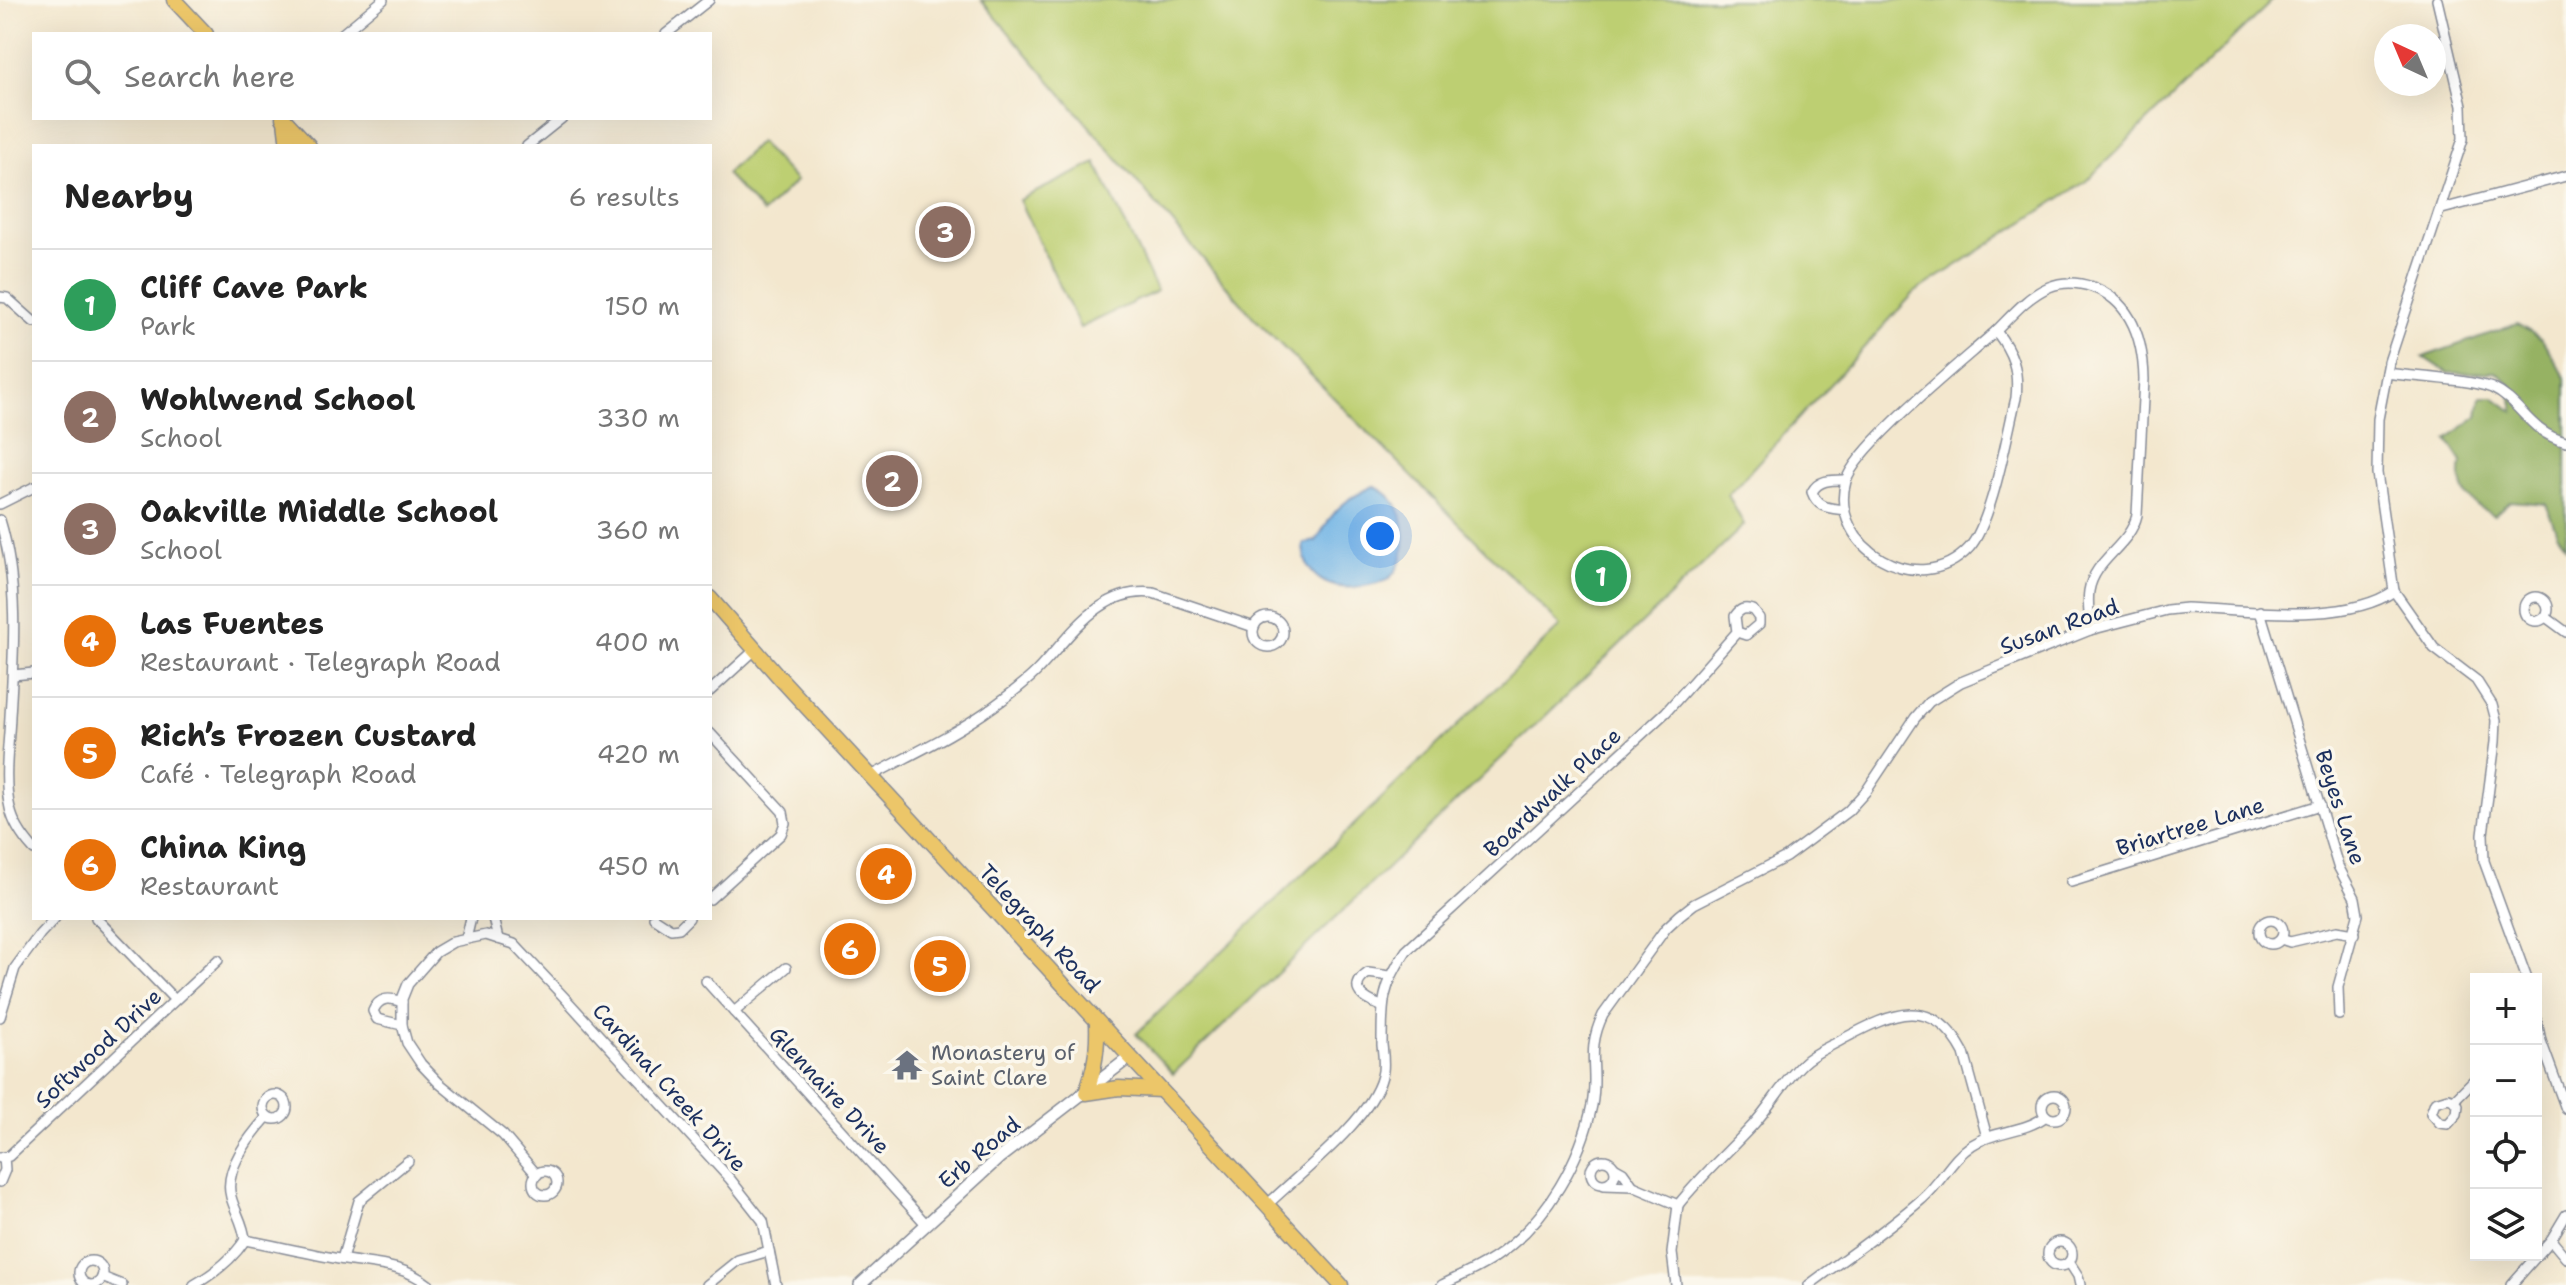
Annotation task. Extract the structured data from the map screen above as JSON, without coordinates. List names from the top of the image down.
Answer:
{
  "streets": {
    "main road": ["Telegraph Road"],
    "street": [
      "Susan Road",
      "Boardwalk Place",
      "Beyes Lane",
      "Briartree Lane",
      "Softwood Drive",
      "Cardinal Creek Drive",
      "Glennaire Drive",
      "Erb Road"
    ]
  },
  "crossings": [
    ["Susan Road", "Beyes Lane"],
    ["Boardwalk Place", "Telegraph Road"],
    ["Beyes Lane", "Briartree Lane"],
    ["Telegraph Road", "Erb Road"],
    ["Glennaire Drive", "Erb Road"]
  ],
  "places": {
    "temple": ["Monastery of Saint Clare"]
  },
  "north": "top left",
  "page": {
    "search": "Search here",
    "heading": ["Nearby", "6 results"],
    "pins": [
      "3",
      "2",
      "1",
      "4",
      "6",
      "5"
    ],
    "list": [
      {
        "mark": "1",
        "name": "Cliff Cave Park",
        "note": "Park",
        "value": "150 m"
      },
      {
        "mark": "2",
        "name": "Wohlwend School",
        "note": "School",
        "value": "330 m"
      },
      {
        "mark": "3",
        "name": "Oakville Middle School",
        "note": "School",
        "value": "360 m"
      },
      {
        "mark": "4",
        "name": "Las Fuentes",
        "note": "Restaurant · Telegraph Road",
        "value": "400 m"
      },
      {
        "mark": "5",
        "name": "Rich’s Frozen Custard",
        "note": "Café · Telegraph Road",
        "value": "420 m"
      },
      {
        "mark": "6",
        "name": "China King",
        "note": "Restaurant",
        "value": "450 m"
      }
    ],
    "map_buttons": ["+", "−"]
  }
}
